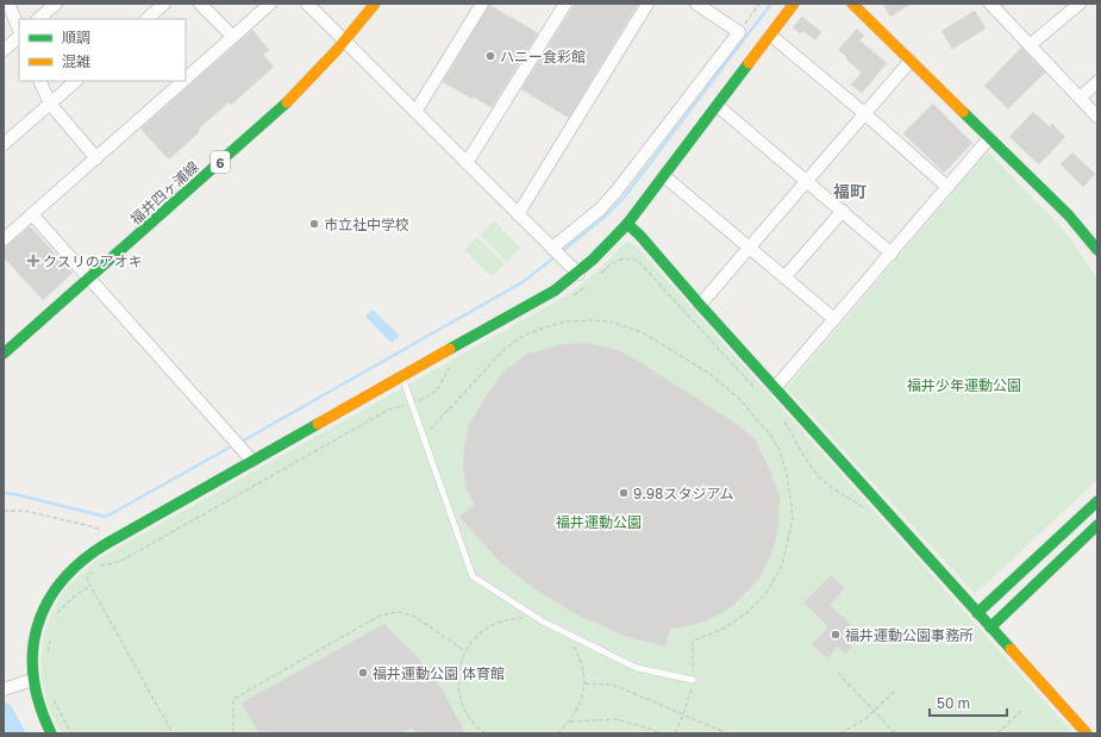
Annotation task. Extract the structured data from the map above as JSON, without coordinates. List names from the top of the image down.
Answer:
{
  "streets": {
    "street": ["6", "福井四ヶ浦線"]
  },
  "districts": ["福町"],
  "parks": ["福井少年運動公園", "福井運動公園"],
  "places": {
    "other": [
      "ハニー食彩館",
      "市立社中学校",
      "9.98スタジアム",
      "福井運動公園事務所",
      "福井運動公園 体育館"
    ],
    "health": ["クスリのアオキ"]
  },
  "legend": ["順調", "混雑"],
  "scale_bar": "50 m"
}
